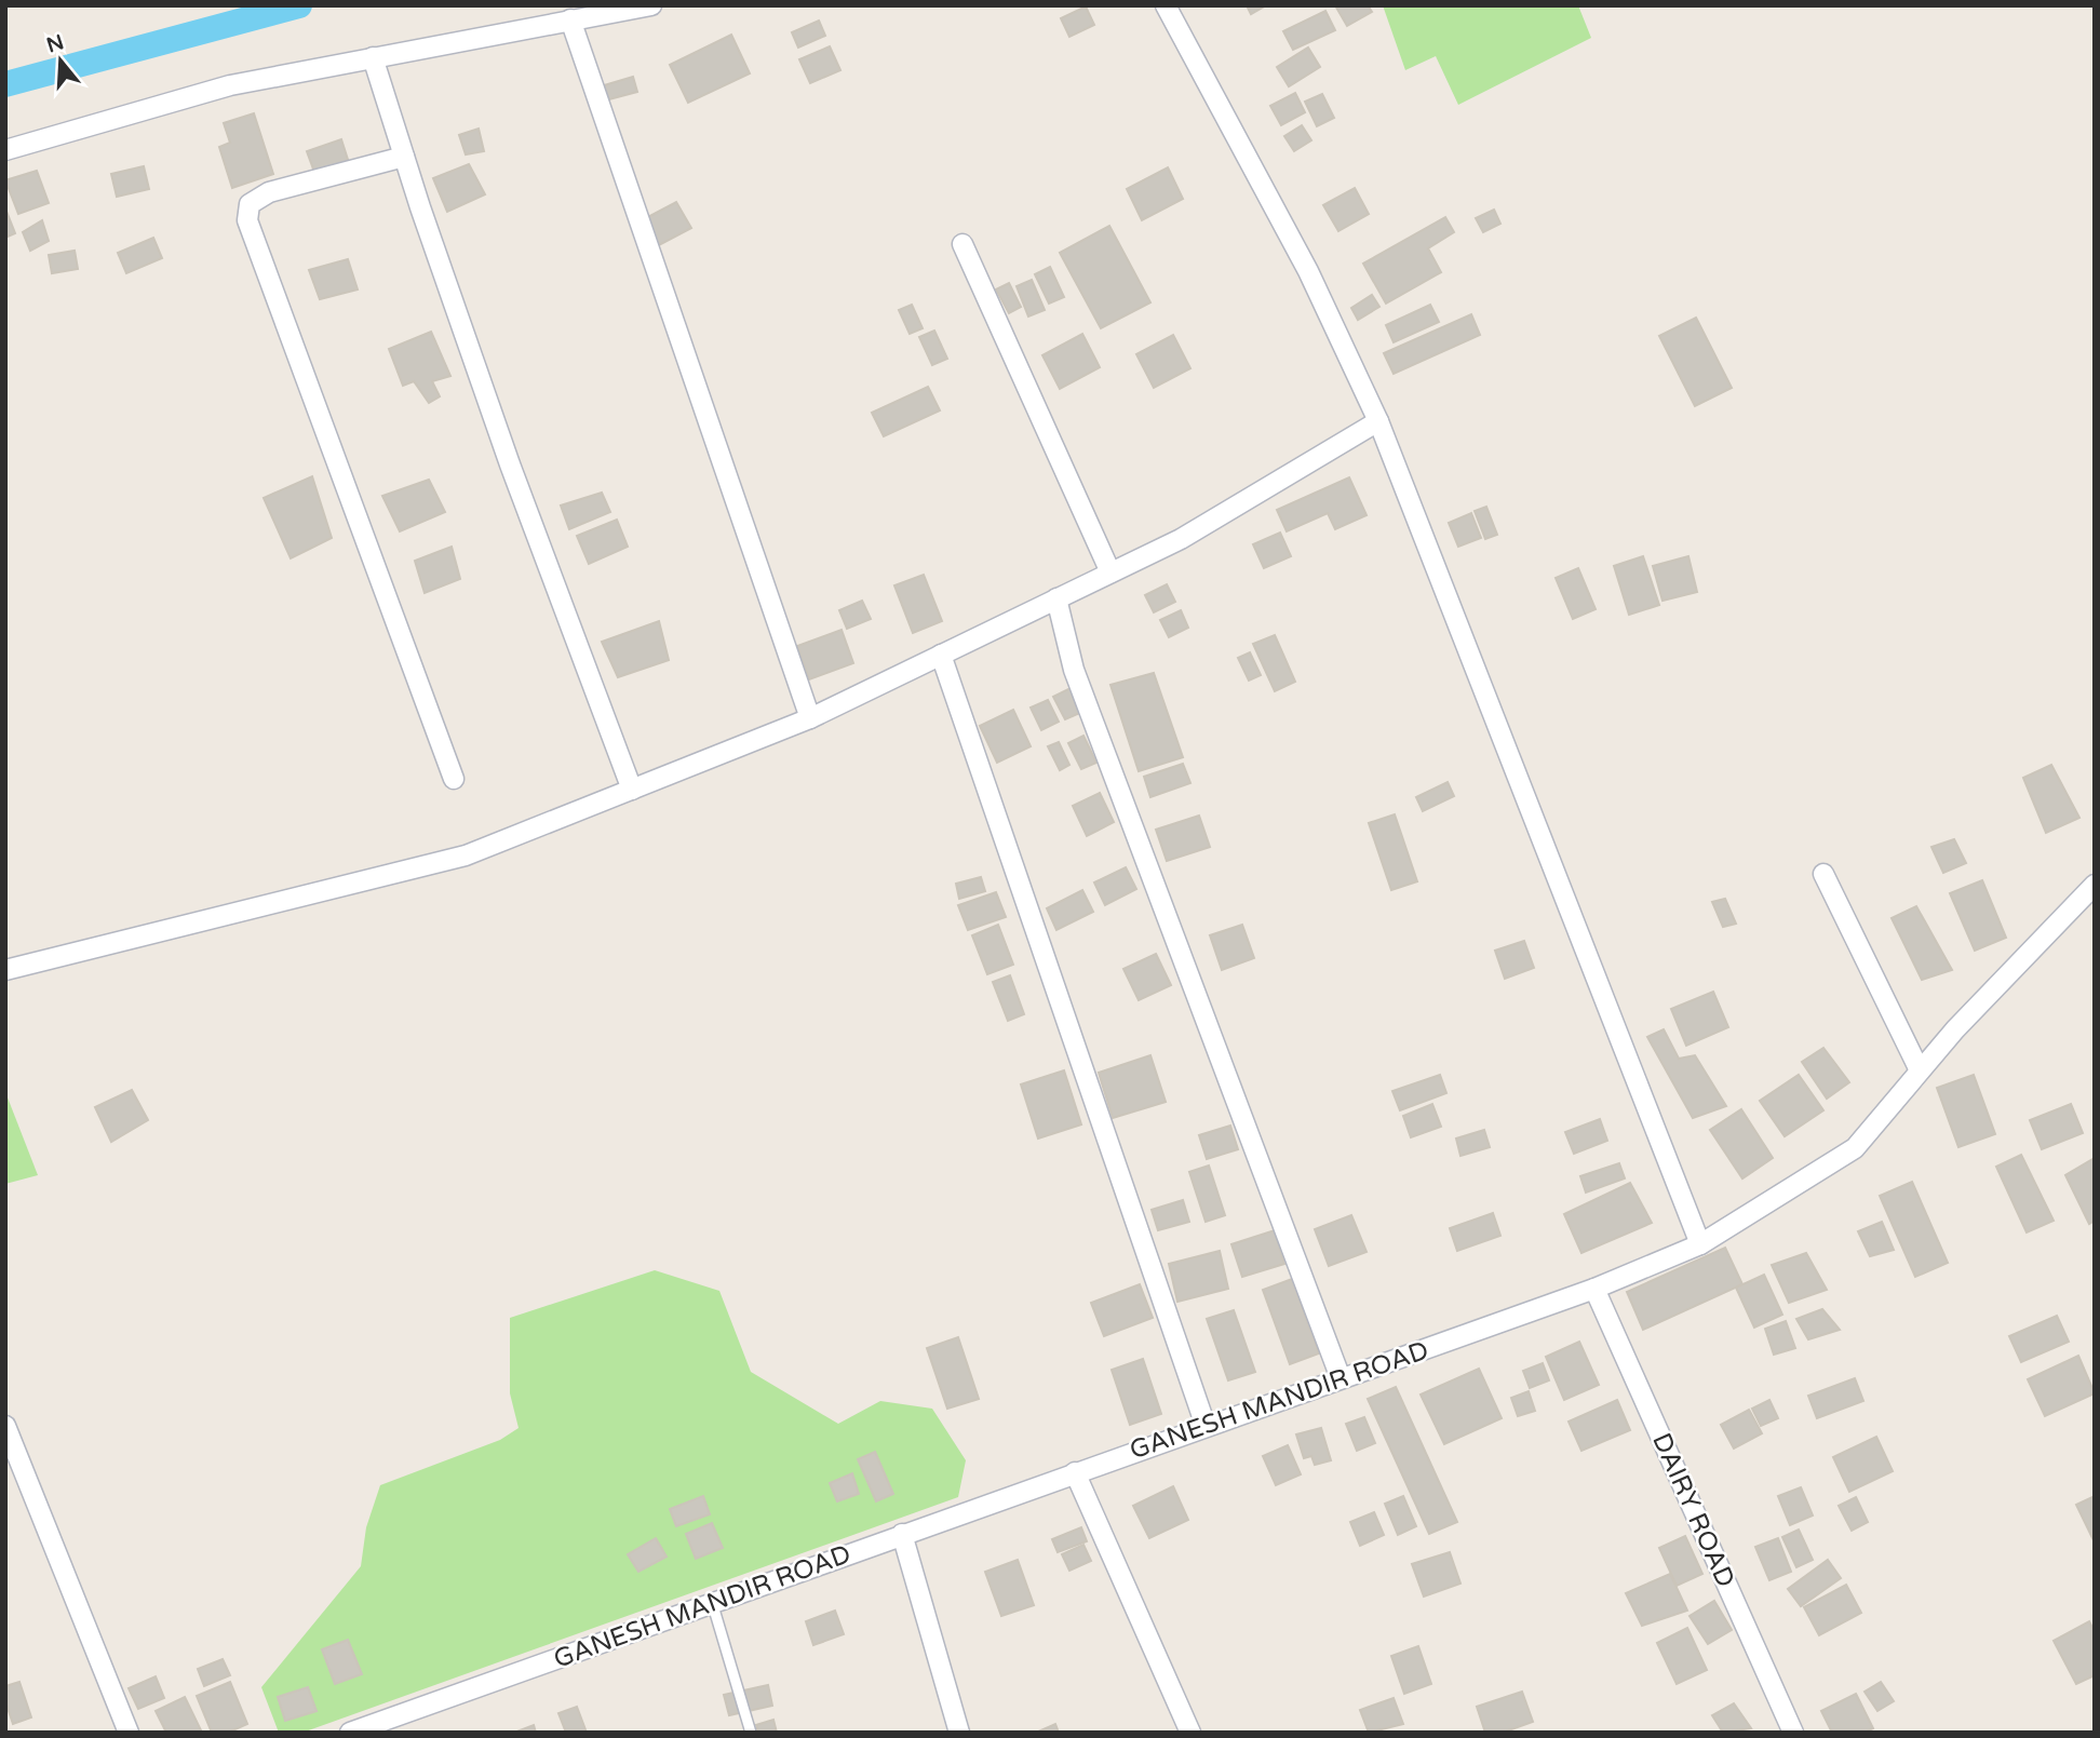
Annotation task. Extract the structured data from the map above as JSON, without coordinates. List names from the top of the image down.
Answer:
{
  "streets": {
    "street": ["GANESH MANDIR ROAD", "DAIRY ROAD"]
  },
  "crossings": [
    ["GANESH MANDIR ROAD", "DAIRY ROAD"]
  ],
  "north": "top"
}
